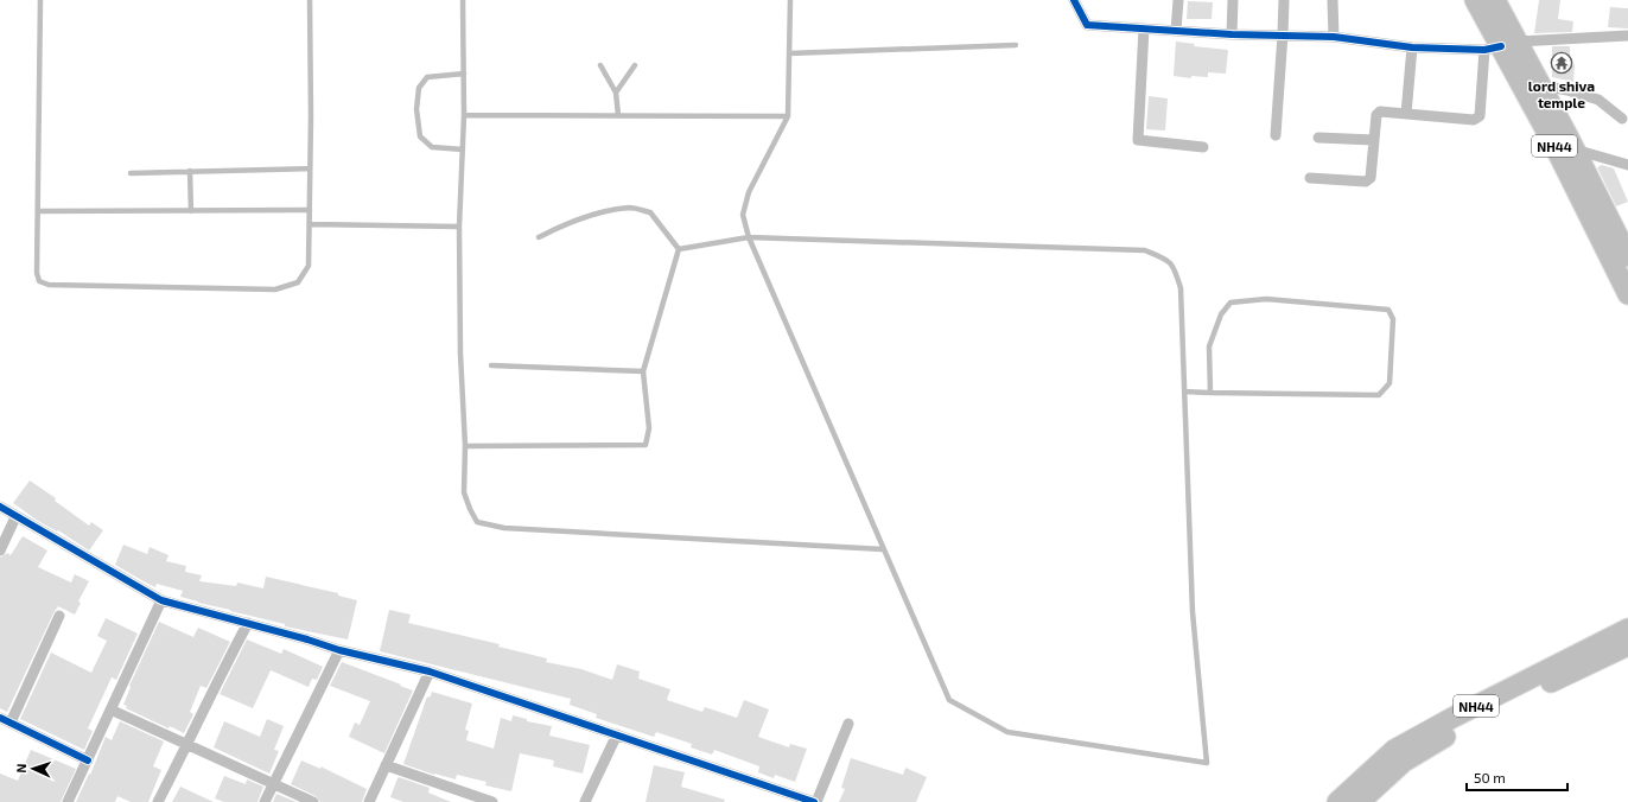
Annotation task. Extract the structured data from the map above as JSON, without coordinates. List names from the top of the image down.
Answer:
{
  "streets": {
    "highway": ["NH44"]
  },
  "places": {
    "temple": ["lord shiva temple"]
  },
  "scale_bar": "50 m",
  "north": "left"
}
